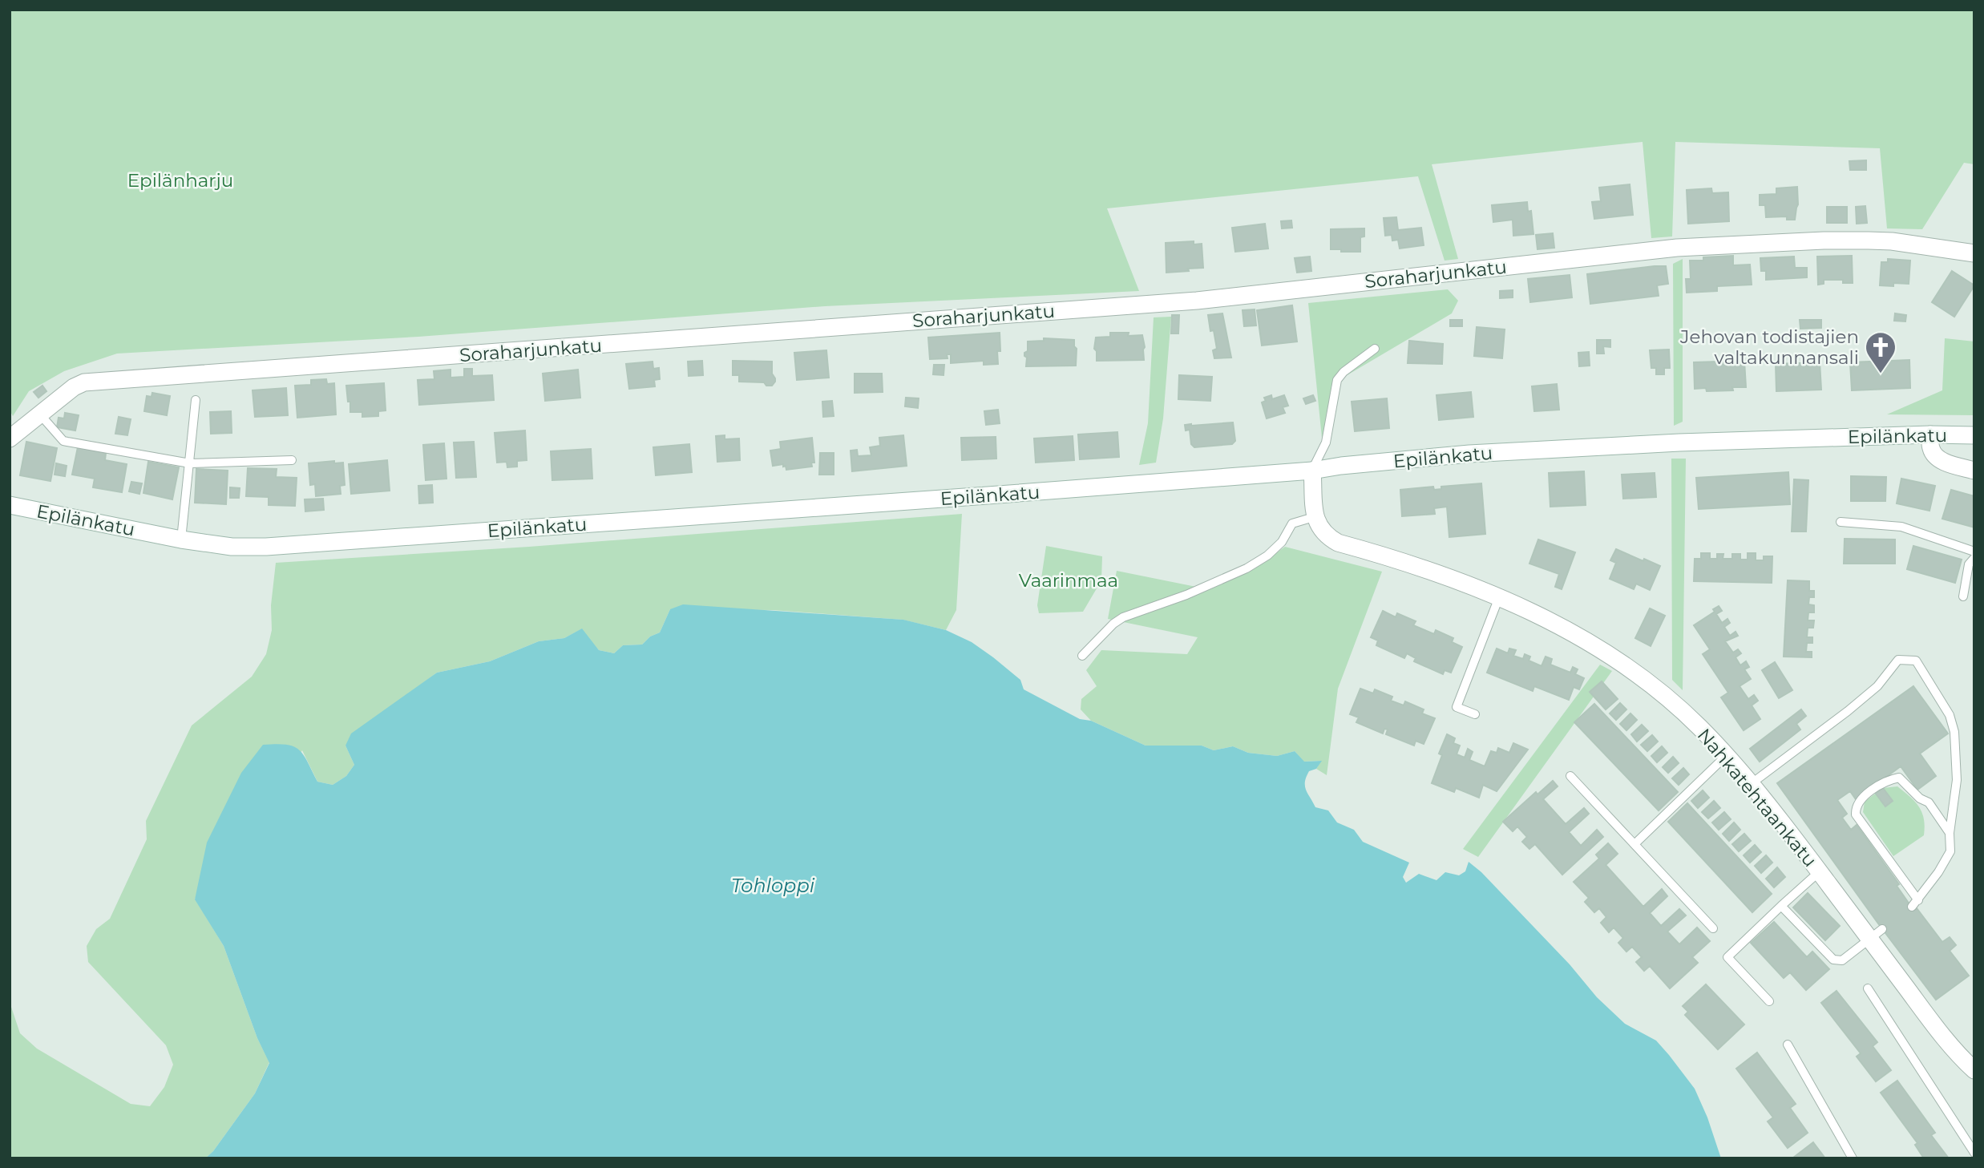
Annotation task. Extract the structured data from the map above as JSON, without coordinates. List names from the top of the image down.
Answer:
{
  "streets": {
    "street": ["Soraharjunkatu", "Epilänkatu", "Nahkatehtaankatu"]
  },
  "water": ["Tohloppi"],
  "parks": ["Epilänharju", "Vaarinmaa"],
  "places": {
    "church": ["Jehovan todistajien valtakunnansali"]
  }
}
